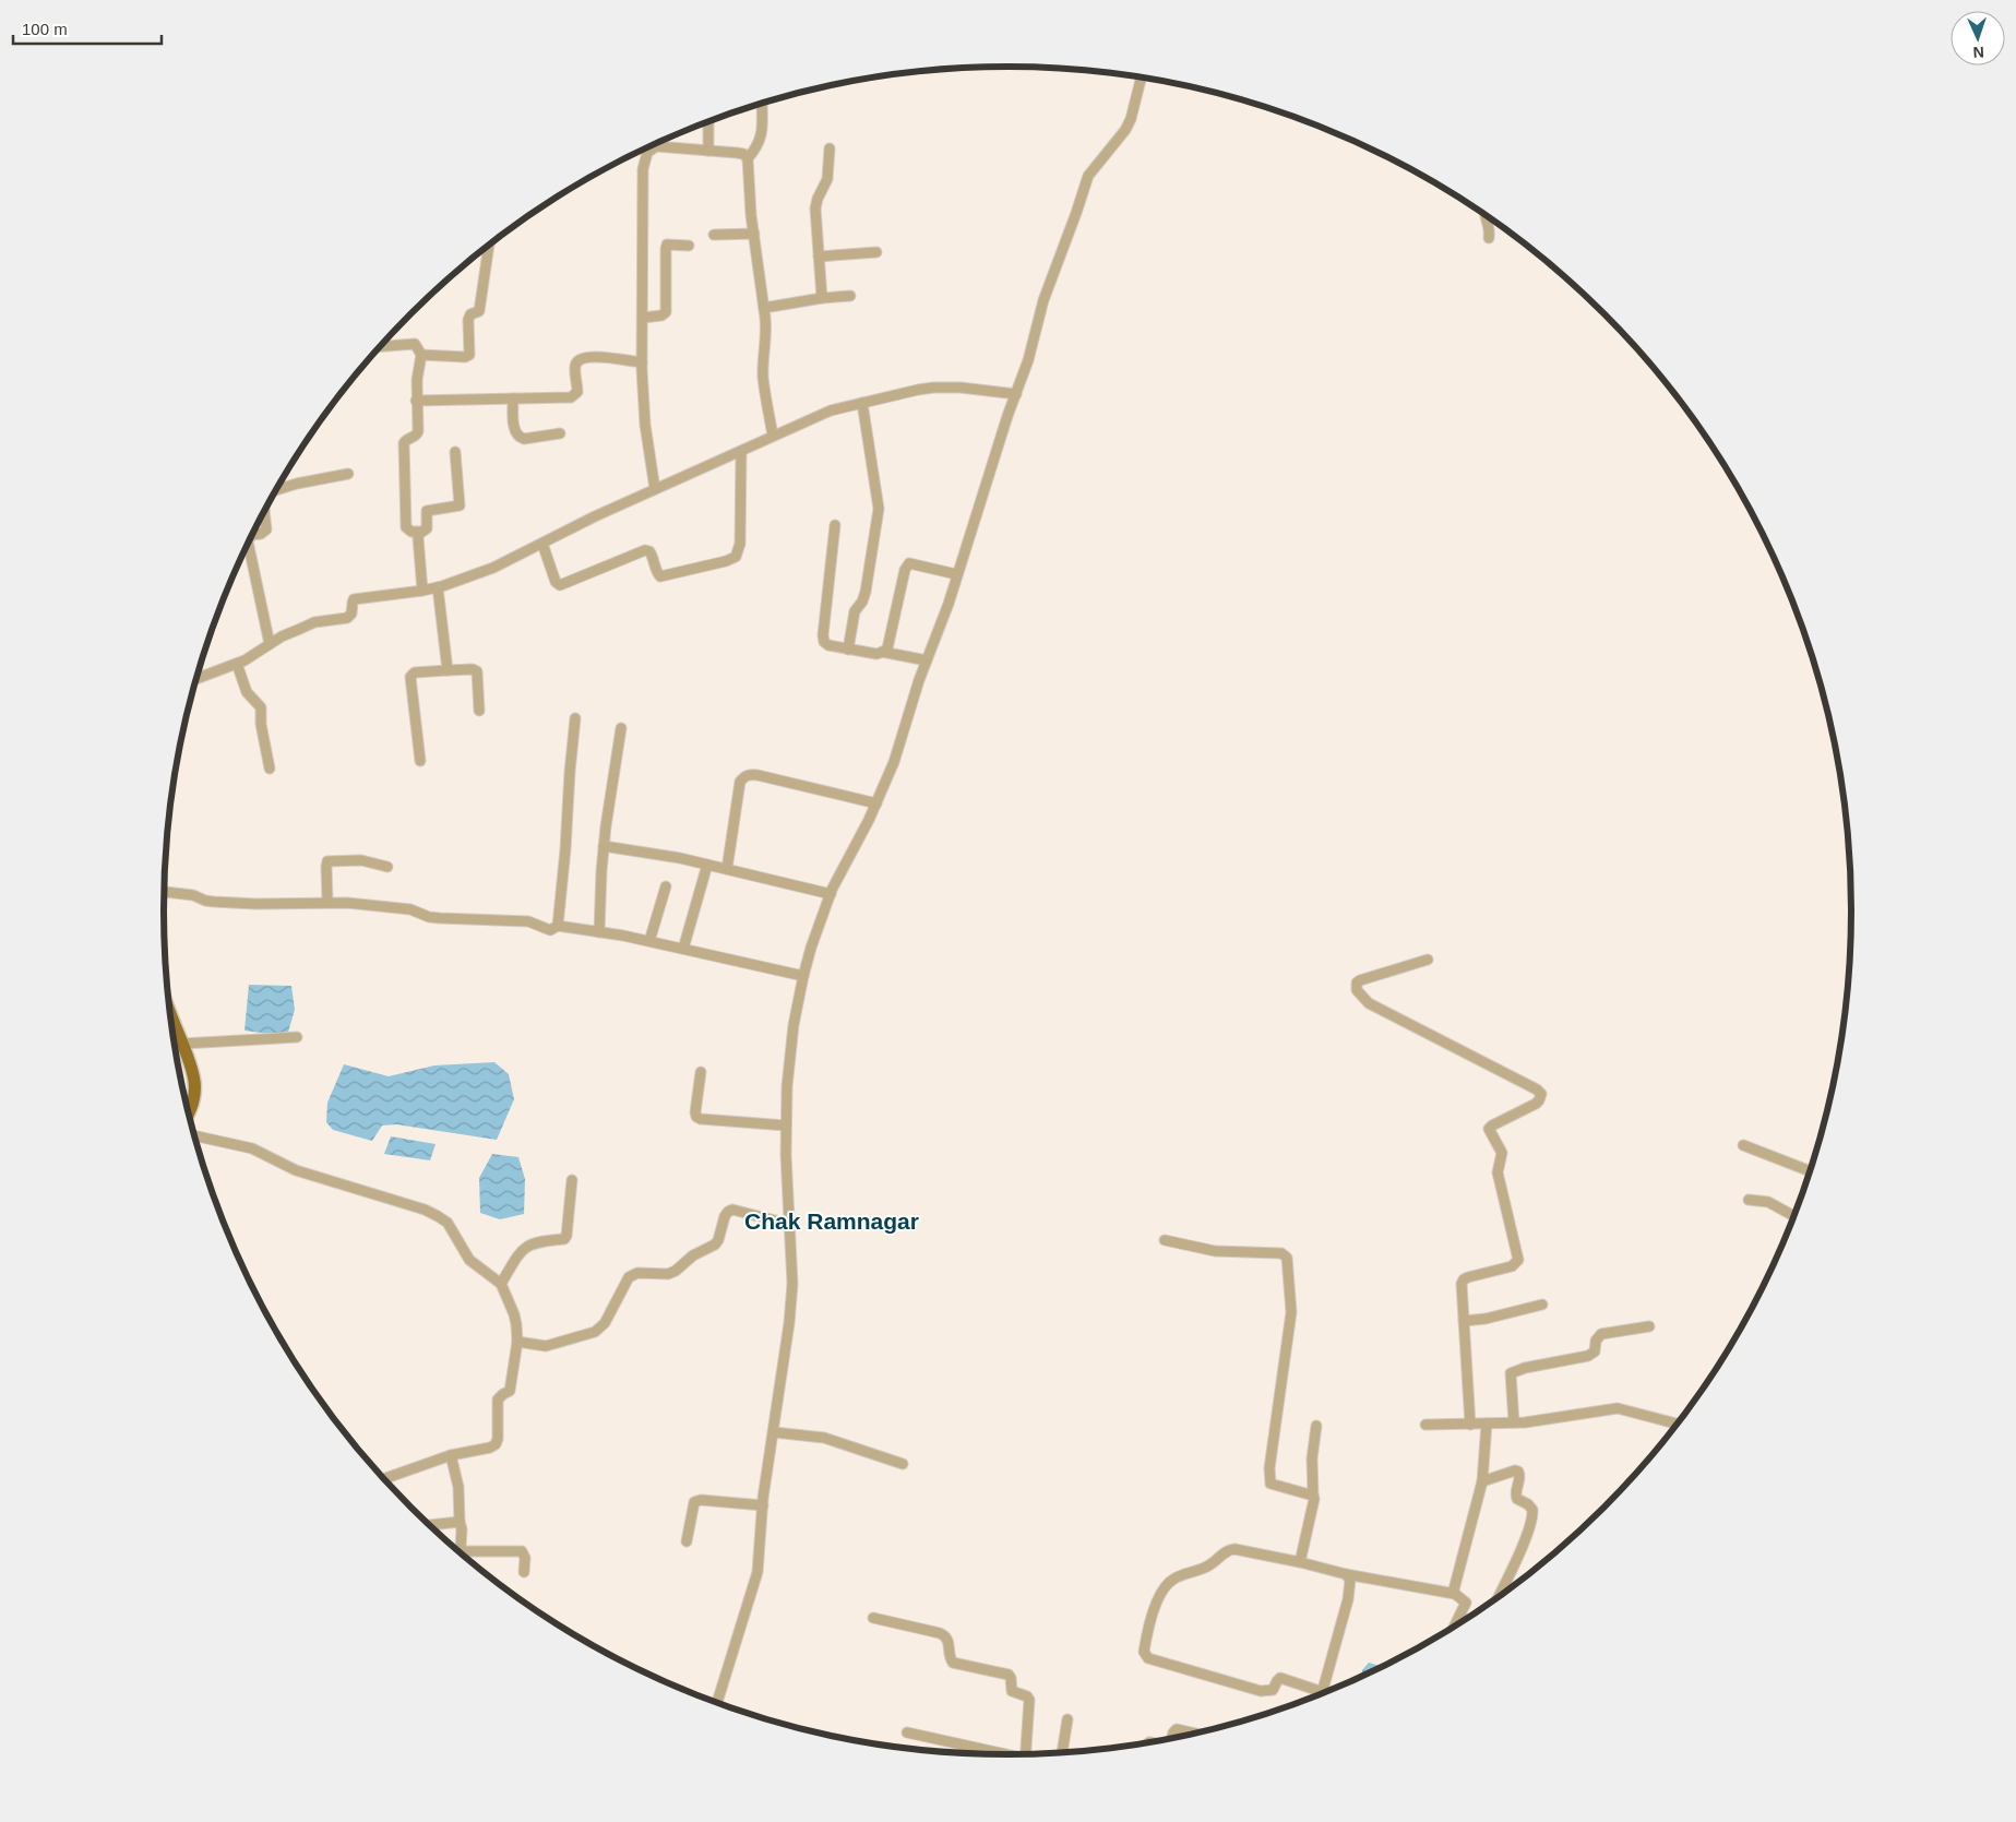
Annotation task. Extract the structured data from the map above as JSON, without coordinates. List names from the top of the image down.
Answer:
{
  "districts": ["Chak Ramnagar"],
  "scale_bar": "100 m",
  "north": "bottom"
}
